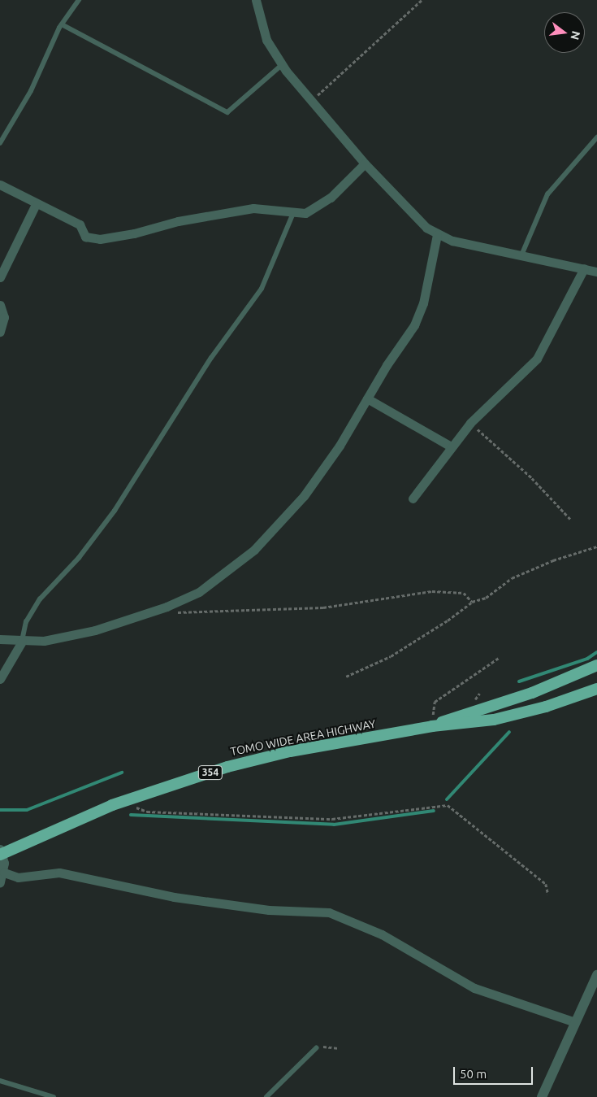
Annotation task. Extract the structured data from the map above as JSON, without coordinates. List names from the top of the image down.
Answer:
{
  "streets": {
    "highway": ["TOMO WIDE AREA HIGHWAY", "354"]
  },
  "scale_bar": "50 m",
  "north": "right"
}
